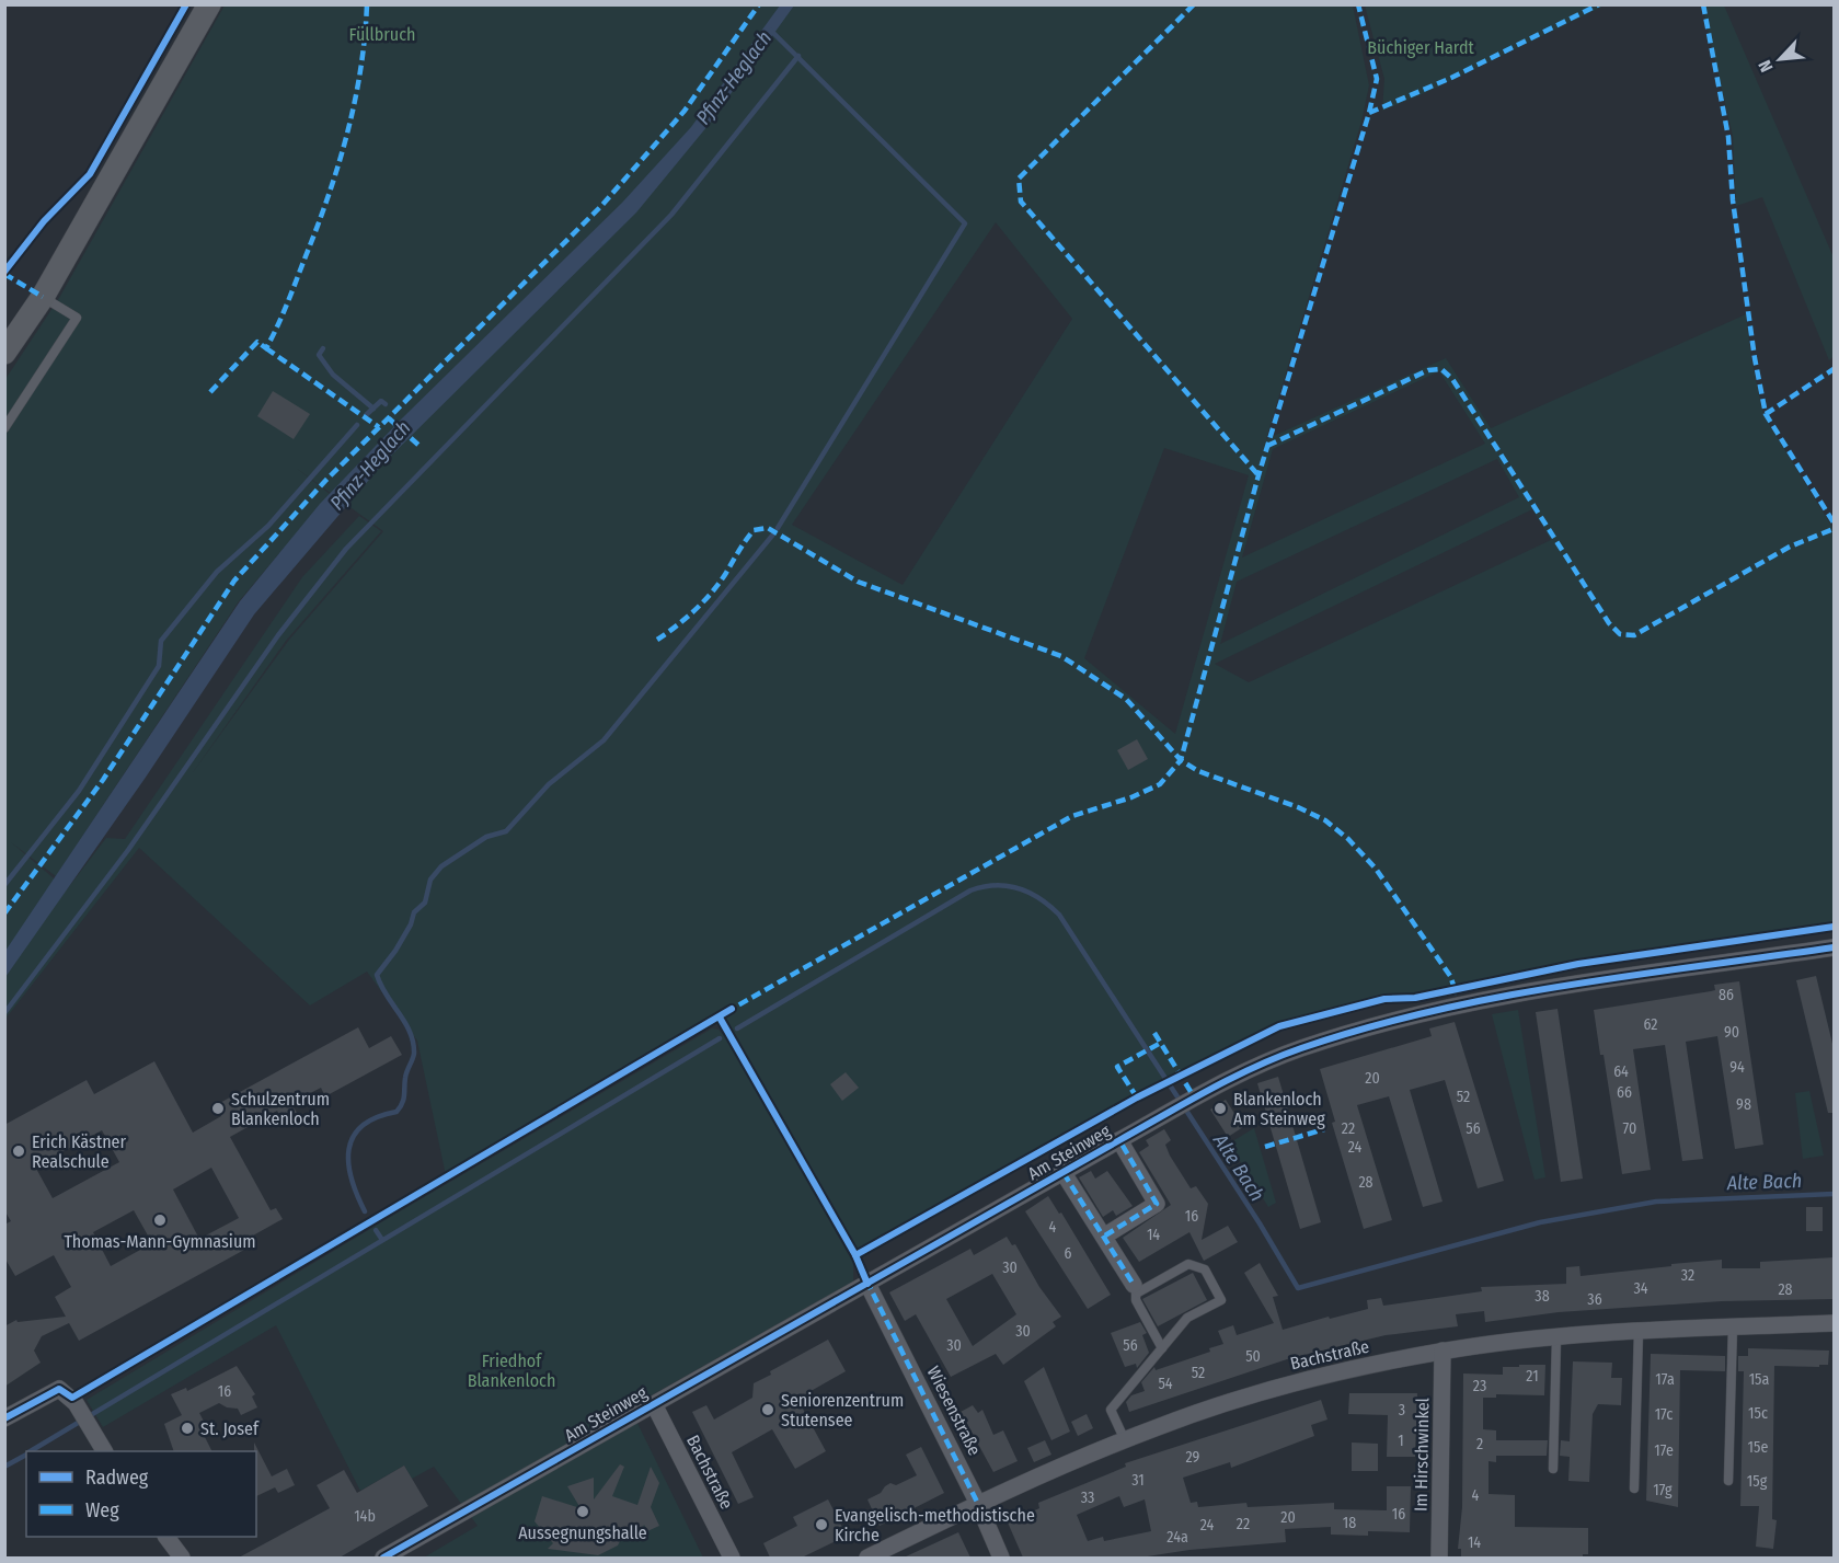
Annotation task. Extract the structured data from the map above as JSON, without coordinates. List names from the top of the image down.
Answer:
{
  "streets": {
    "street": [
      "Am Steinweg",
      "Bachstraße",
      "Wiesenstraße",
      "Im Hirschwinkel"
    ]
  },
  "crossings": [
    ["Am Steinweg", "Bachstraße"],
    ["Am Steinweg", "Wiesenstraße"],
    ["Bachstraße", "Wiesenstraße"],
    ["Bachstraße", "Im Hirschwinkel"]
  ],
  "water": ["Pfinz-Heglach", "Alte Bach"],
  "parks": ["Füllbruch", "Büchiger Hardt", "Friedhof Blankenloch"],
  "places": [
    "Schulzentrum Blankenloch",
    "Blankenloch Am Steinweg",
    "Erich Kästner Realschule",
    "Thomas-Mann-Gymnasium",
    "Seniorenzentrum Stutensee",
    "St. Josef",
    "Aussegnungshalle",
    "Evangelisch-methodistische Kirche"
  ],
  "house_numbers": [
    "86",
    "62",
    "90",
    "94",
    "64",
    "20",
    "66",
    "52",
    "98",
    "22",
    "56",
    "70",
    "24",
    "28",
    "16",
    "4",
    "14",
    "6",
    "30",
    "32",
    "34",
    "28",
    "38",
    "36",
    "30",
    "30",
    "56",
    "50",
    "52",
    "21",
    "17a",
    "15a",
    "54",
    "23",
    "16",
    "3",
    "15c",
    "17c",
    "1",
    "2",
    "15e",
    "17e",
    "29",
    "31",
    "15g",
    "17g",
    "4",
    "33",
    "16",
    "14b",
    "20",
    "18",
    "22",
    "24",
    "24a",
    "14"
  ],
  "legend": ["Radweg", "Weg"],
  "north": "bottom left"
}
